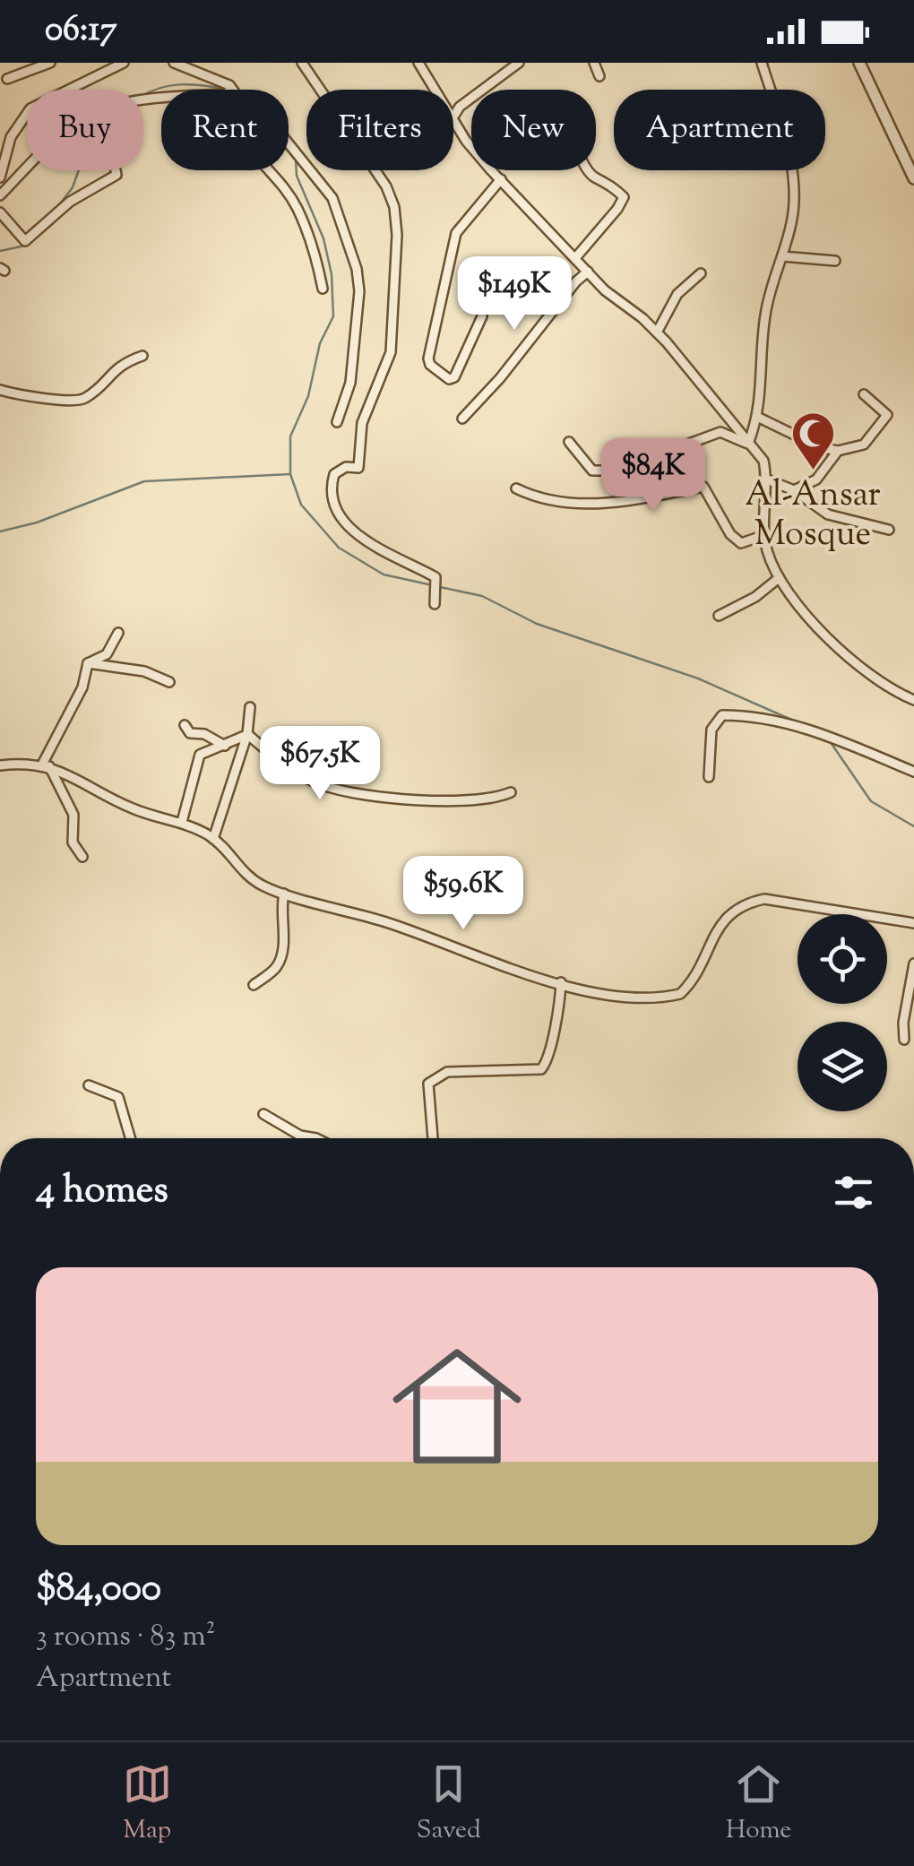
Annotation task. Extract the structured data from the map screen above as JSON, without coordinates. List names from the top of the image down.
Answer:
{
  "places": {
    "mosque": ["Al-Ansar Mosque"]
  },
  "page": {
    "status": "06:17",
    "chip": [
      "Buy",
      "Rent",
      "Filters",
      "New",
      "Apartment"
    ],
    "price": [
      "$149K",
      "$84K",
      "$67.5K",
      "$59.6K"
    ],
    "heading": "4 homes",
    "list": [
      {
        "name": "$84,000",
        "note": "3 rooms · 83 m² · Apartment"
      }
    ],
    "tabs": ["Map", "Saved", "Home"]
  }
}
